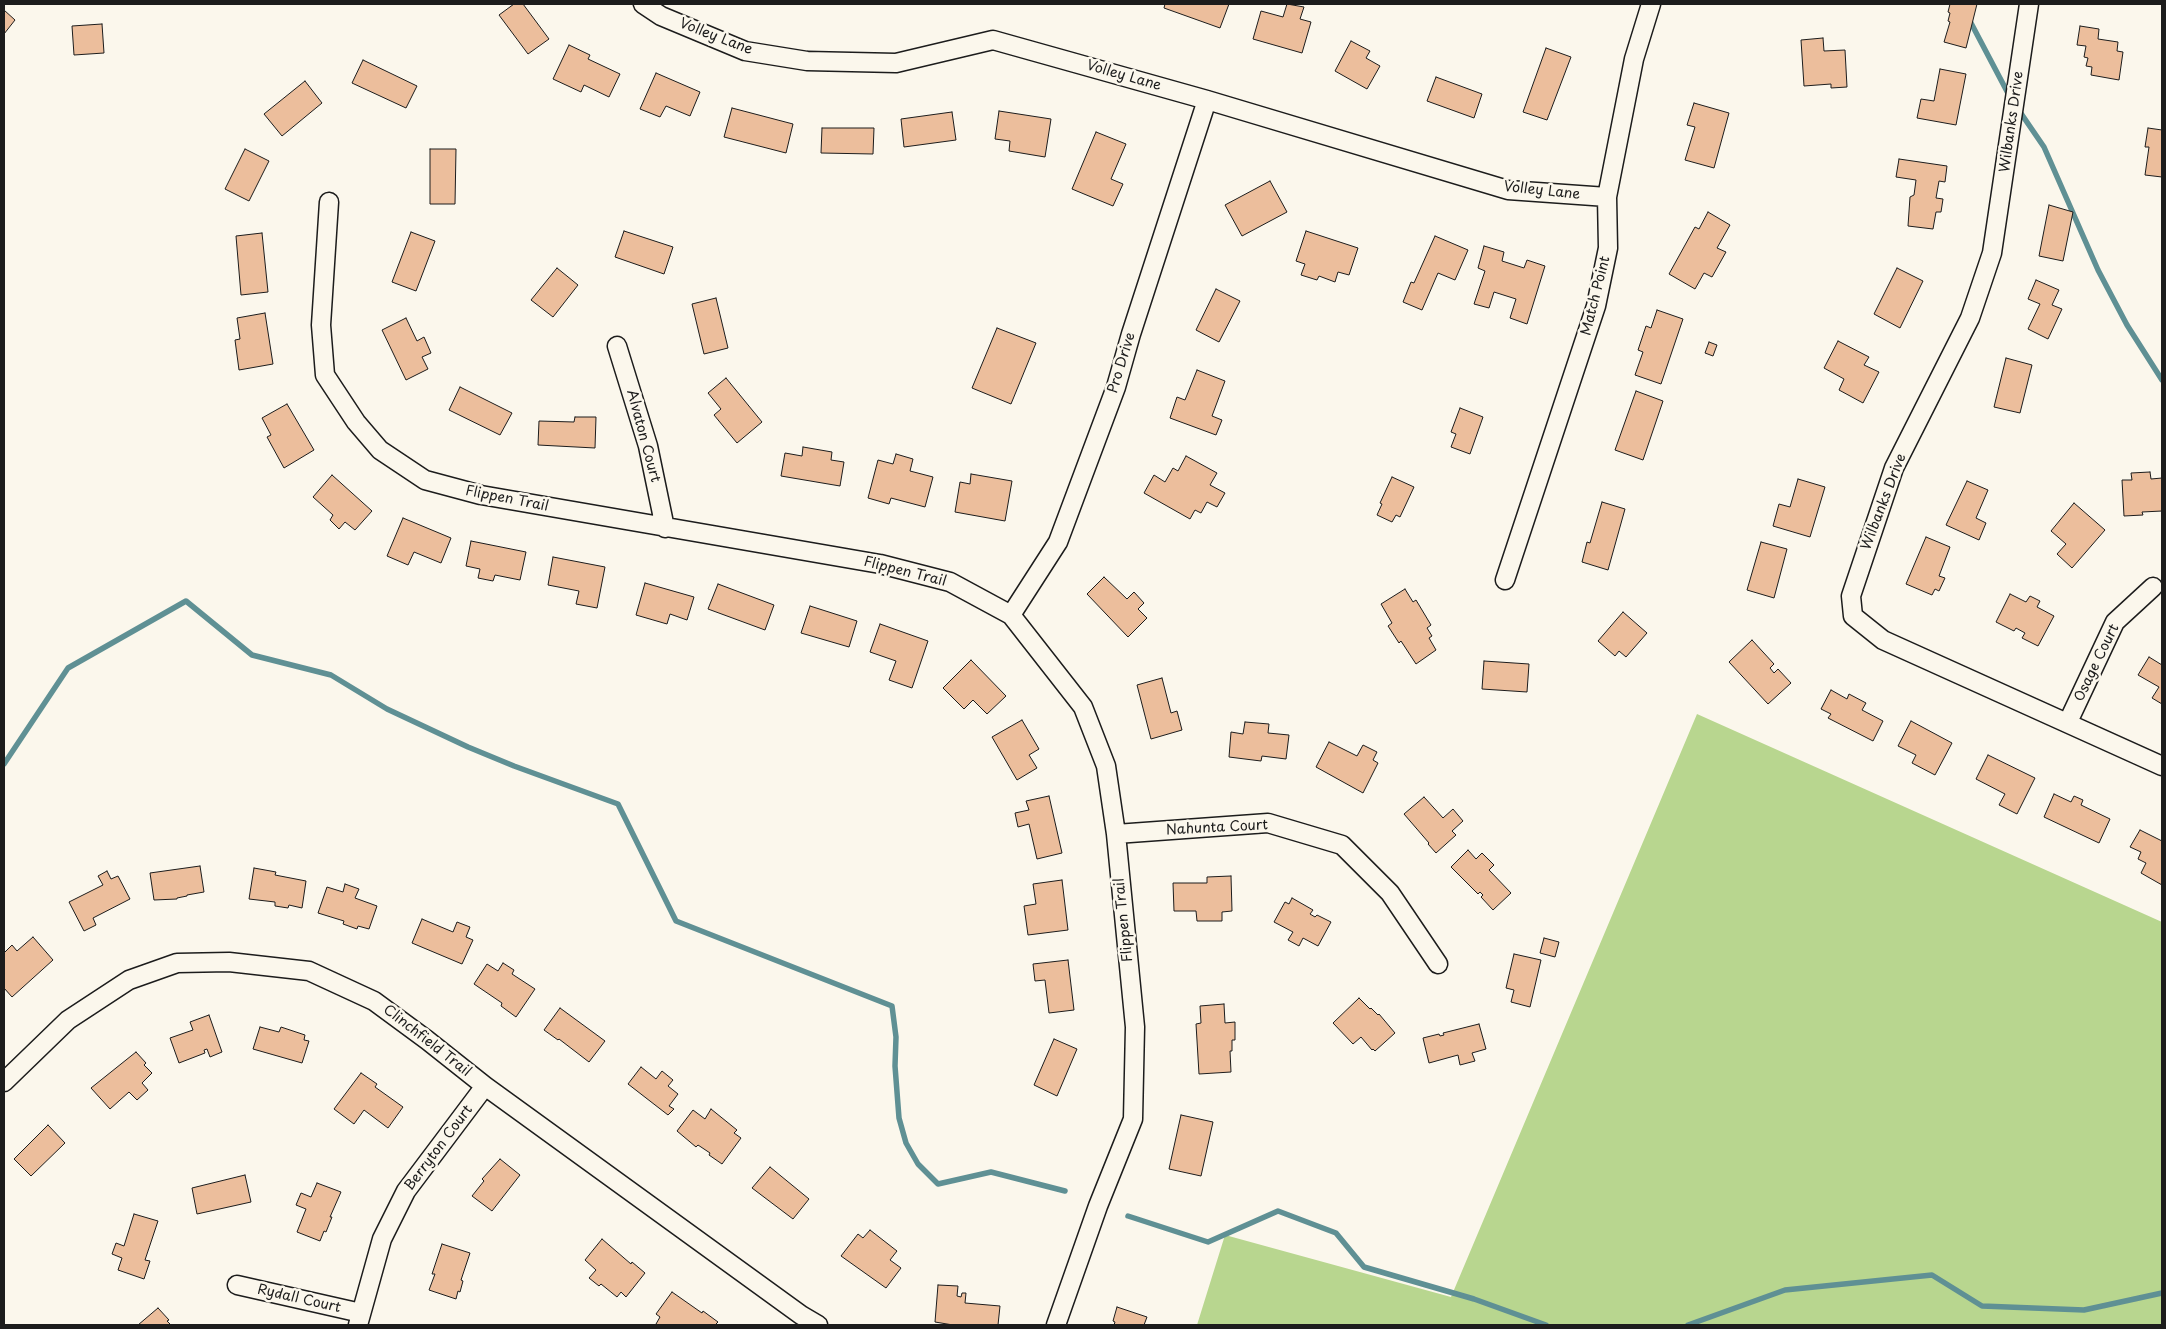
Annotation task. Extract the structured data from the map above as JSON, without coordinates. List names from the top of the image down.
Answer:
{
  "streets": {
    "street": [
      "Volley Lane",
      "Wilbanks Drive",
      "Match Point",
      "Pro Drive",
      "Alvaton Court",
      "Flippen Trail",
      "Osage Court",
      "Nahunta Court",
      "Clinchfield Trail",
      "Berryton Court",
      "Rydall Court"
    ]
  },
  "crossings": [
    ["Volley Lane", "Match Point"],
    ["Volley Lane", "Pro Drive"],
    ["Wilbanks Drive", "Osage Court"],
    ["Pro Drive", "Flippen Trail"],
    ["Alvaton Court", "Flippen Trail"],
    ["Flippen Trail", "Nahunta Court"],
    ["Clinchfield Trail", "Berryton Court"],
    ["Berryton Court", "Rydall Court"]
  ]
}
